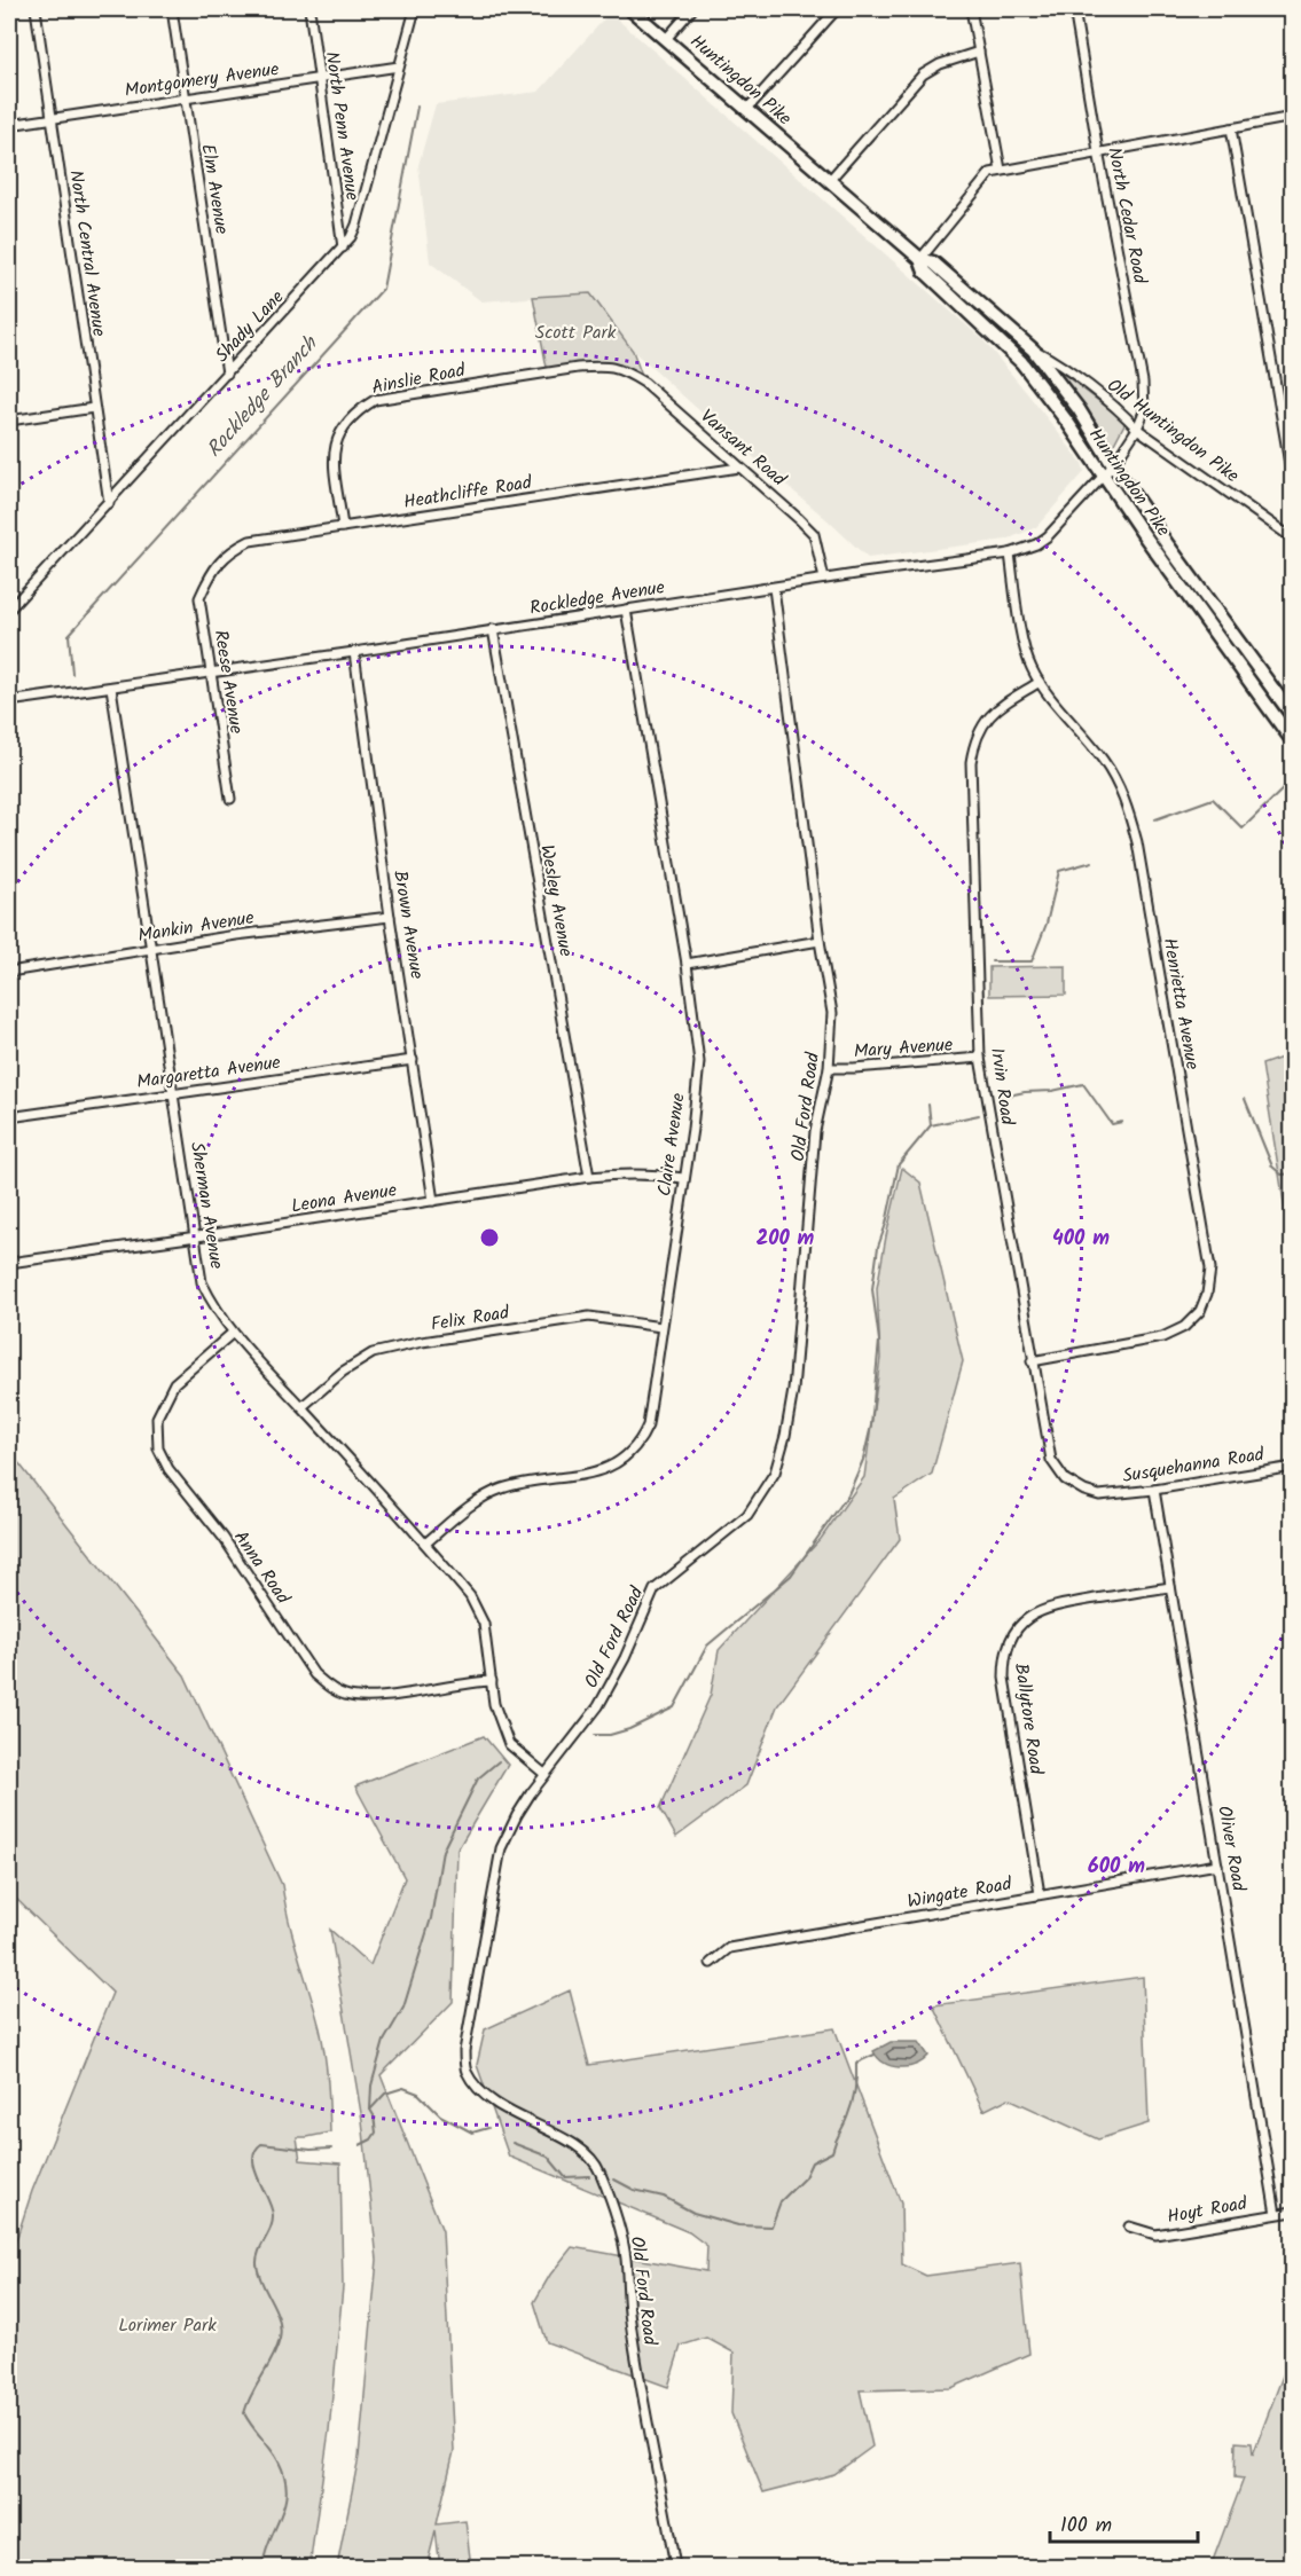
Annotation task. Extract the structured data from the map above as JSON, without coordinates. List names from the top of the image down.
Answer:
{
  "streets": {
    "main road": ["Huntingdon Pike"],
    "street": [
      "Montgomery Avenue",
      "North Penn Avenue",
      "Elm Avenue",
      "North Cedar Road",
      "North Central Avenue",
      "Shady Lane",
      "Ainslie Road",
      "Old Huntingdon Pike",
      "Vansant Road",
      "Heathcliffe Road",
      "Rockledge Avenue",
      "Reese Avenue",
      "Wesley Avenue",
      "Brown Avenue",
      "Mankin Avenue",
      "Henrietta Avenue",
      "Mary Avenue",
      "Margaretta Avenue",
      "Irvin Road",
      "Old Ford Road",
      "Claire Avenue",
      "Leona Avenue",
      "Sherman Avenue",
      "Felix Road",
      "Susquehanna Road",
      "Anna Road",
      "Ballytore Road",
      "Oliver Road",
      "Wingate Road",
      "Hoyt Road"
    ]
  },
  "crossings": [
    ["Montgomery Avenue", "North Penn Avenue"],
    ["Montgomery Avenue", "Elm Avenue"],
    ["Montgomery Avenue", "North Central Avenue"],
    ["Montgomery Avenue", "Shady Lane"],
    ["Huntingdon Pike", "Old Huntingdon Pike"],
    ["Huntingdon Pike", "Rockledge Avenue"],
    ["North Penn Avenue", "Shady Lane"],
    ["Elm Avenue", "Shady Lane"],
    ["North Cedar Road", "Old Huntingdon Pike"],
    ["North Cedar Road", "Rockledge Avenue"],
    ["North Central Avenue", "Shady Lane"],
    ["Ainslie Road", "Vansant Road"],
    ["Ainslie Road", "Heathcliffe Road"],
    ["Old Huntingdon Pike", "Rockledge Avenue"],
    ["Vansant Road", "Heathcliffe Road"],
    ["Vansant Road", "Rockledge Avenue"],
    ["Heathcliffe Road", "Reese Avenue"],
    ["Rockledge Avenue", "Reese Avenue"],
    ["Rockledge Avenue", "Wesley Avenue"],
    ["Rockledge Avenue", "Brown Avenue"],
    ["Rockledge Avenue", "Henrietta Avenue"],
    ["Rockledge Avenue", "Old Ford Road"],
    ["Rockledge Avenue", "Claire Avenue"],
    ["Rockledge Avenue", "Sherman Avenue"],
    ["Wesley Avenue", "Leona Avenue"],
    ["Brown Avenue", "Mankin Avenue"],
    ["Brown Avenue", "Margaretta Avenue"],
    ["Brown Avenue", "Leona Avenue"],
    ["Mankin Avenue", "Sherman Avenue"],
    ["Henrietta Avenue", "Irvin Road"],
    ["Mary Avenue", "Irvin Road"],
    ["Mary Avenue", "Old Ford Road"],
    ["Margaretta Avenue", "Sherman Avenue"],
    ["Irvin Road", "Susquehanna Road"],
    ["Old Ford Road", "Sherman Avenue"],
    ["Claire Avenue", "Leona Avenue"],
    ["Claire Avenue", "Sherman Avenue"],
    ["Claire Avenue", "Felix Road"],
    ["Leona Avenue", "Sherman Avenue"],
    ["Sherman Avenue", "Felix Road"],
    ["Sherman Avenue", "Anna Road"],
    ["Susquehanna Road", "Oliver Road"],
    ["Ballytore Road", "Oliver Road"],
    ["Ballytore Road", "Wingate Road"],
    ["Oliver Road", "Wingate Road"],
    ["Oliver Road", "Hoyt Road"]
  ],
  "water": ["Rockledge Branch"],
  "parks": ["Scott Park", "Lorimer Park"],
  "scale_bar": "100 m",
  "rings": ["200 m", "400 m", "600 m"]
}
